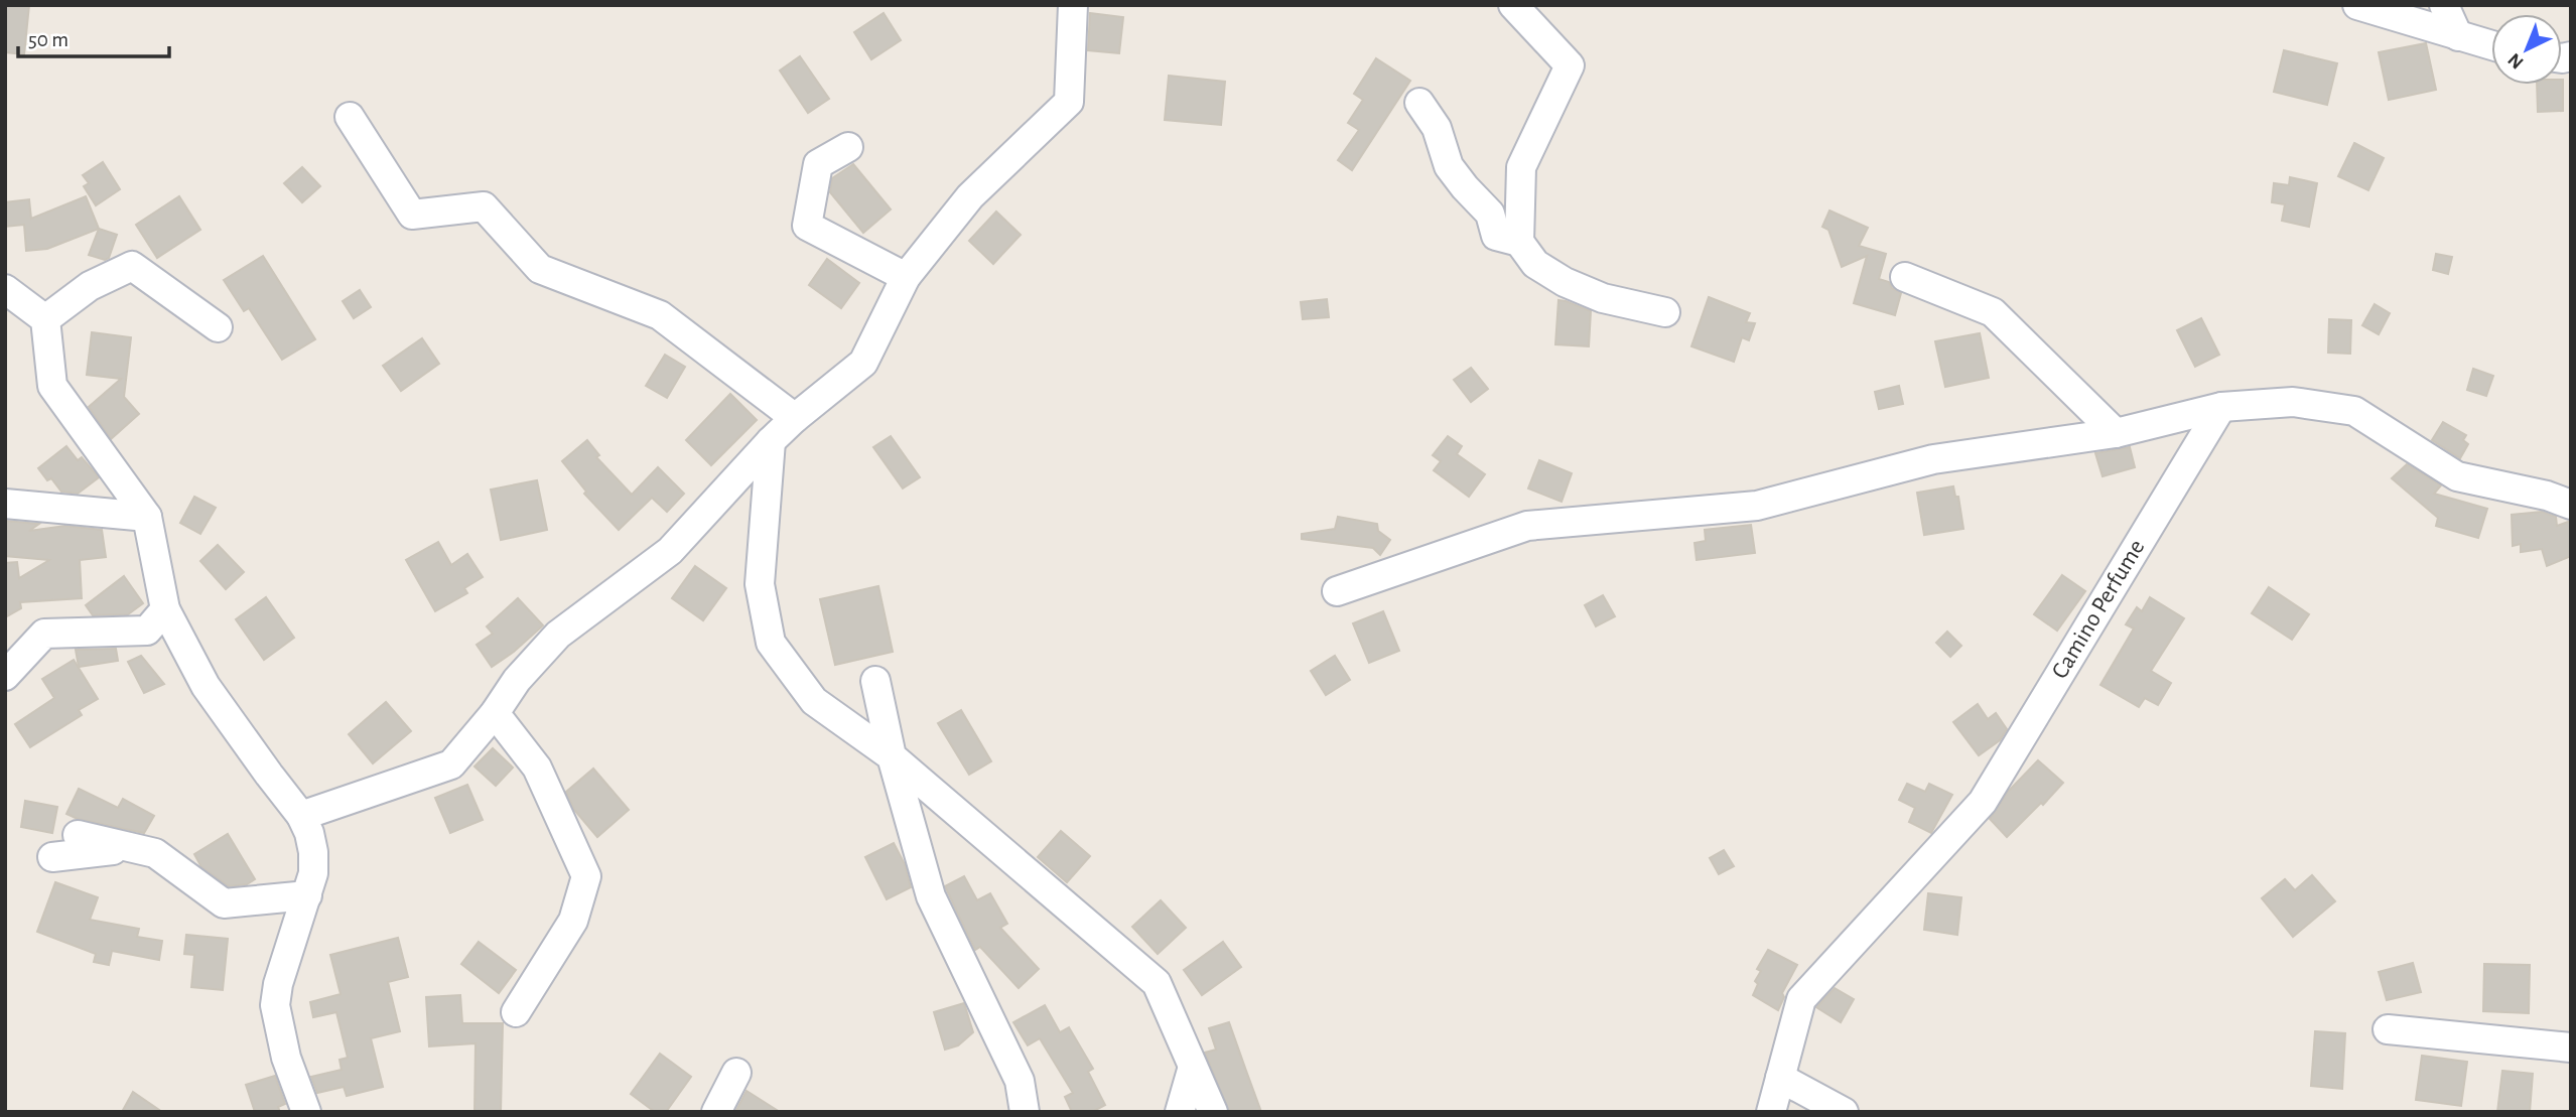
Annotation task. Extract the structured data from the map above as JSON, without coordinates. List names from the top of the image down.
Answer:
{
  "streets": {
    "street": ["Camino Perfume"]
  },
  "scale_bar": "50 m",
  "north": "bottom left"
}
